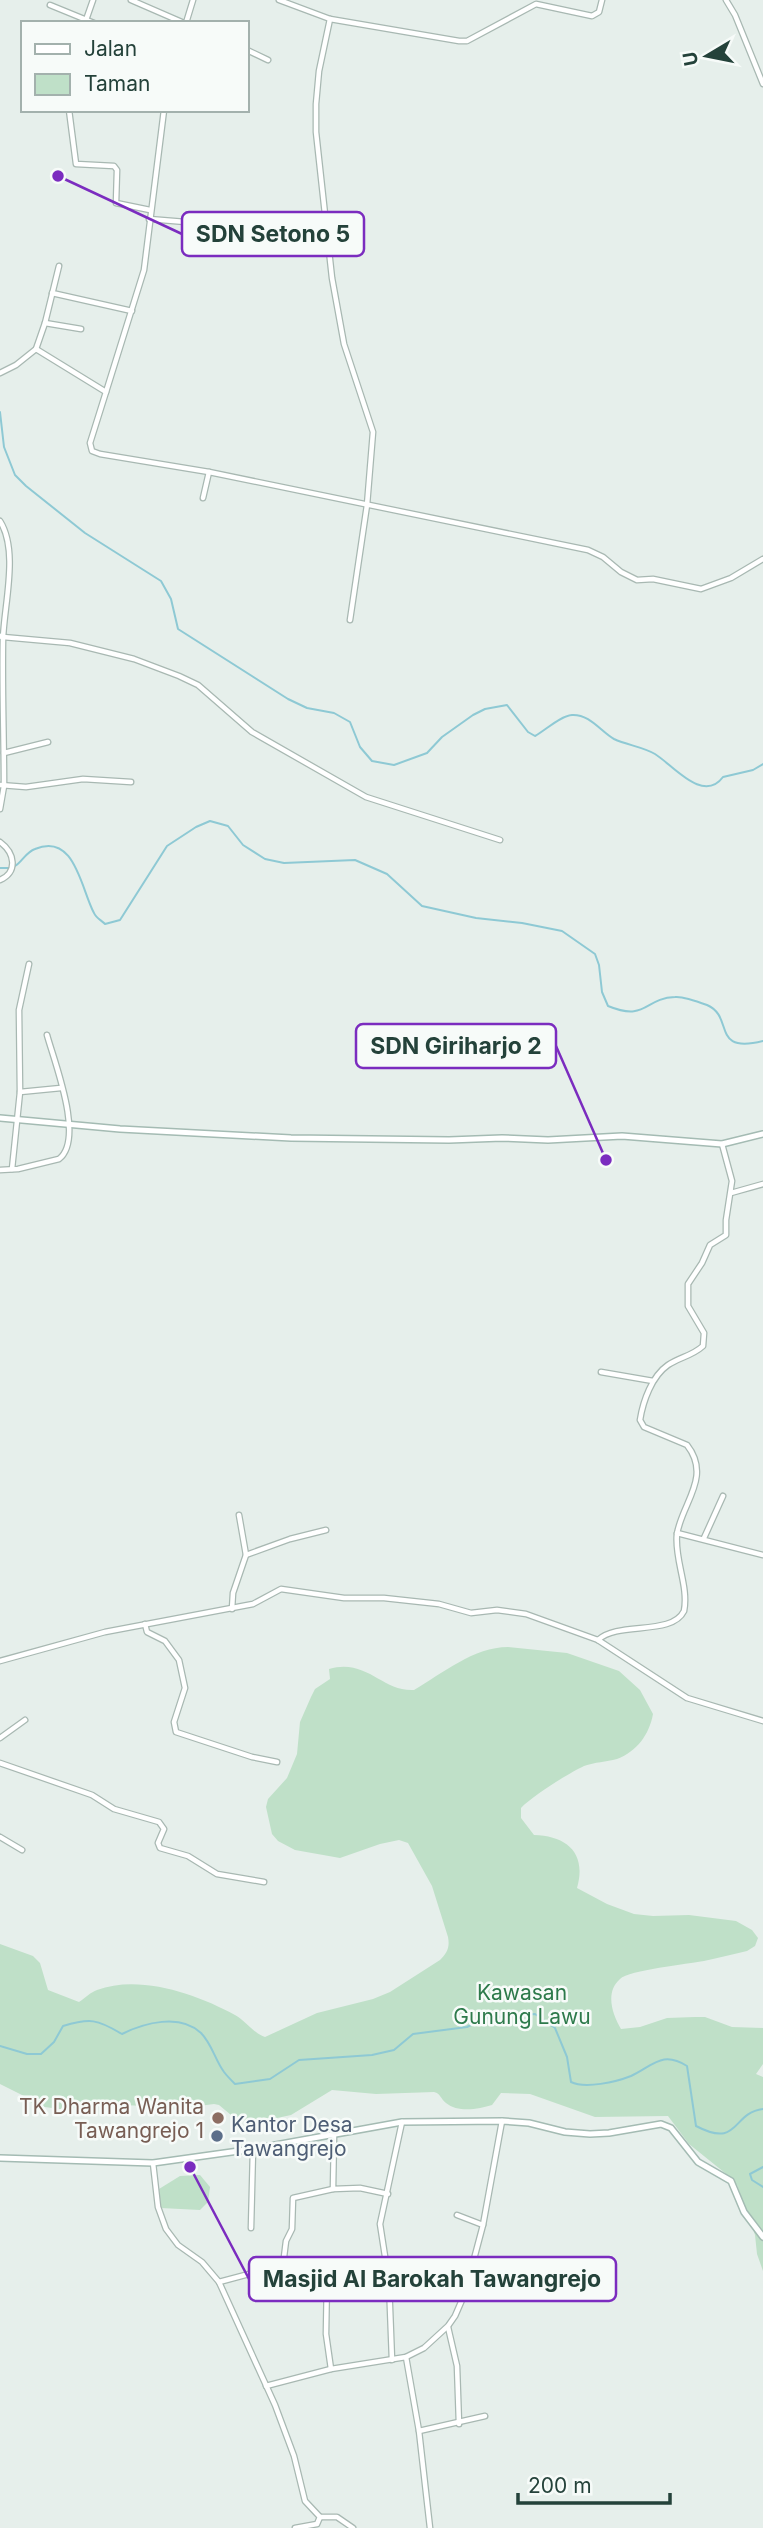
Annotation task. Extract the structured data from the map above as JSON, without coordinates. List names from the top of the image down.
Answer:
{
  "parks": ["Kawasan Gunung Lawu"],
  "places": [
    "SDN Setono 5",
    "SDN Giriharjo 2",
    "TK Dharma Wanita Tawangrejo 1",
    "Kantor Desa Tawangrejo",
    "Masjid Al Barokah Tawangrejo"
  ],
  "legend": ["Jalan", "Taman"],
  "scale_bar": "200 m",
  "north": "left"
}
